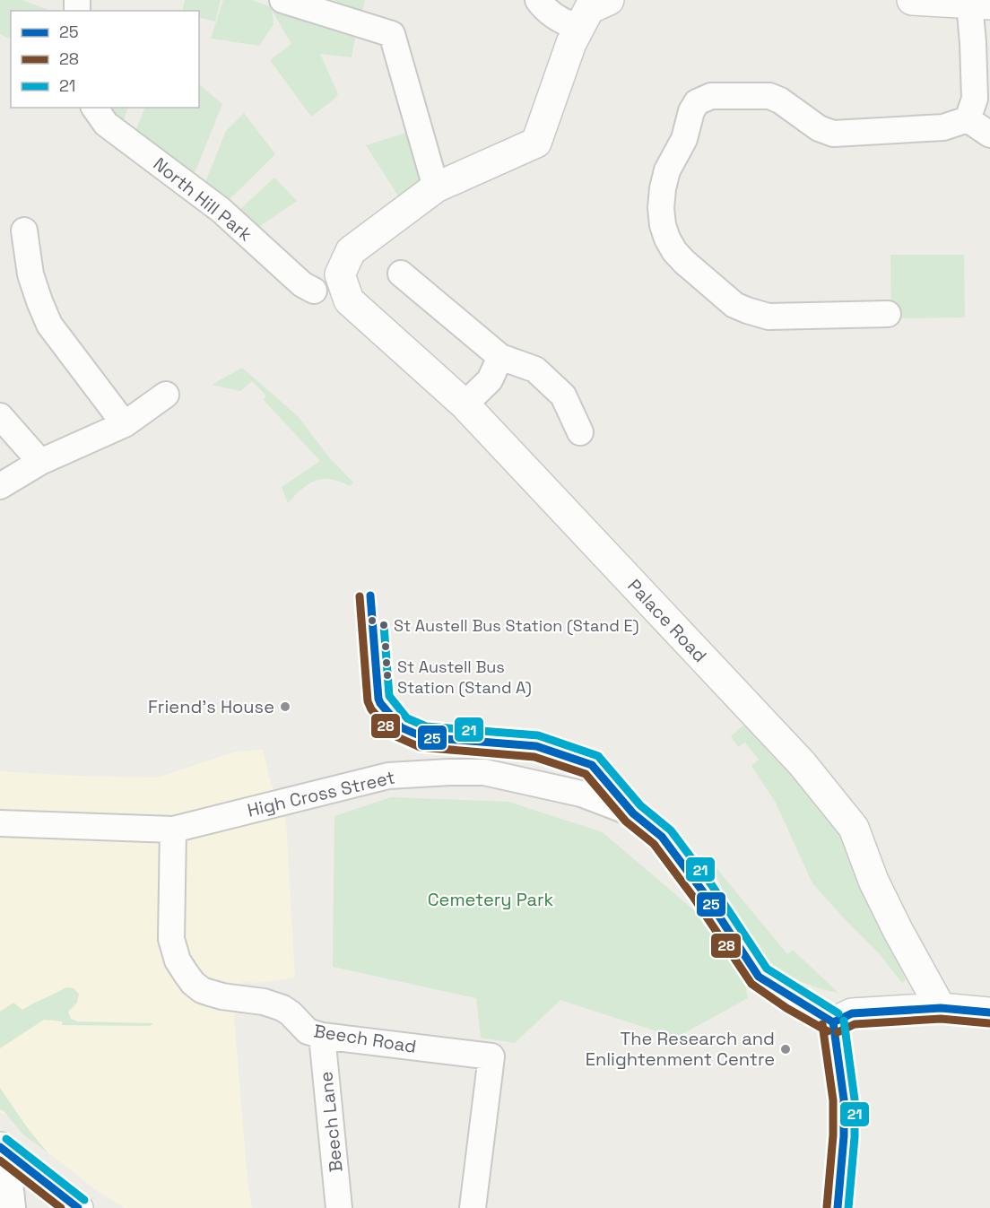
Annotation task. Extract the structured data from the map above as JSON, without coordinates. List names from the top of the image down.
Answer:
{
  "streets": {
    "street": [
      "North Hill Park",
      "Palace Road",
      "High Cross Street",
      "Beech Road",
      "Beech Lane"
    ]
  },
  "crossings": [
    ["High Cross Street", "Beech Road"],
    ["Beech Road", "Beech Lane"]
  ],
  "parks": ["Cemetery Park"],
  "places": [
    "St Austell Bus Station (Stand E)",
    "St Austell Bus Station (Stand A)",
    "Friend's House",
    "The Research and Enlightenment Centre"
  ],
  "lines": ["transit line 25", "transit line 28", "transit line 21"],
  "legend": ["25", "28", "21"]
}
